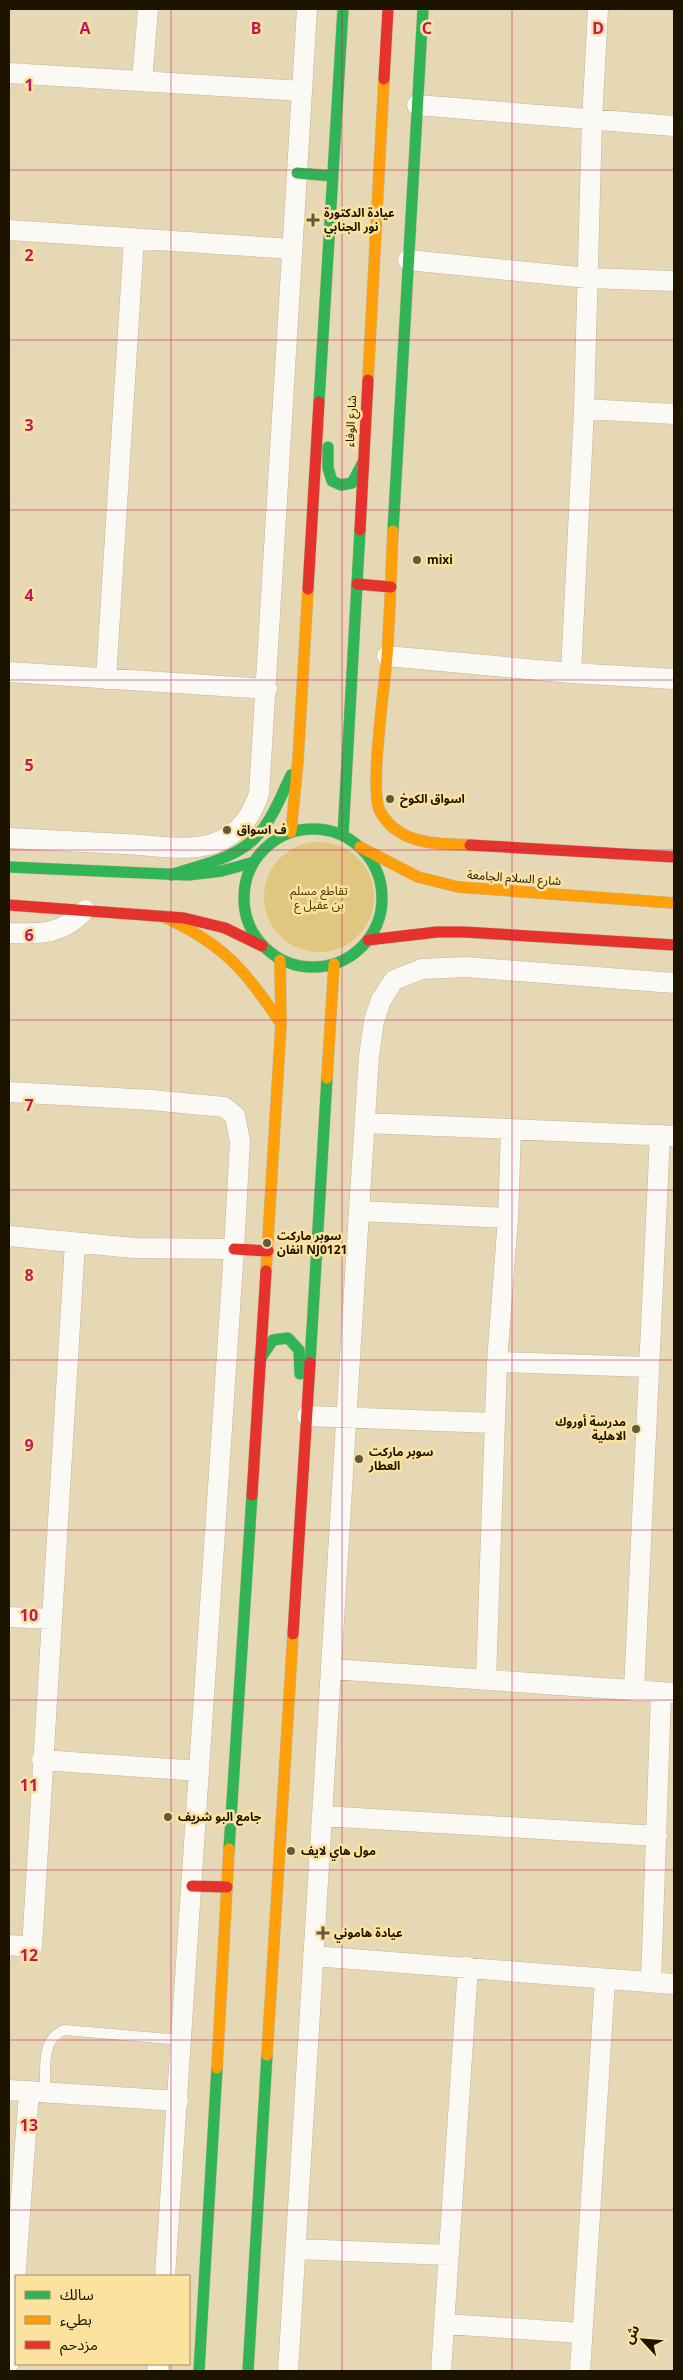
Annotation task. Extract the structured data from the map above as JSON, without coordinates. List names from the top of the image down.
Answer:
{
  "streets": {
    "main road": ["شارع الوفاء", "شارع السلام الجامعة"]
  },
  "crossings": [
    ["شارع الوفاء", "شارع السلام الجامعة"]
  ],
  "parks": ["تقاطع مسلم بن عقيل ع"],
  "places": {
    "health": ["عيادة الدكتورة نور الجنابي", "عيادة هاموني"],
    "other": [
      "mixi",
      "اسواق الكوخ",
      "ف اسواق",
      "سوبر ماركت انفان NJ0121",
      "مدرسة أوروك الاهلية",
      "سوبر ماركت العطار",
      "جامع البو شريف",
      "مول هاي لايف"
    ]
  },
  "legend": ["سالك", "بطيء", "مزدحم"],
  "north": "top left",
  "grid": {
    "columns": [
      "A",
      "B",
      "C",
      "D"
    ],
    "rows": [
      "1",
      "2",
      "3",
      "4",
      "5",
      "6",
      "7",
      "8",
      "9",
      "10",
      "11",
      "12",
      "13"
    ]
  }
}
